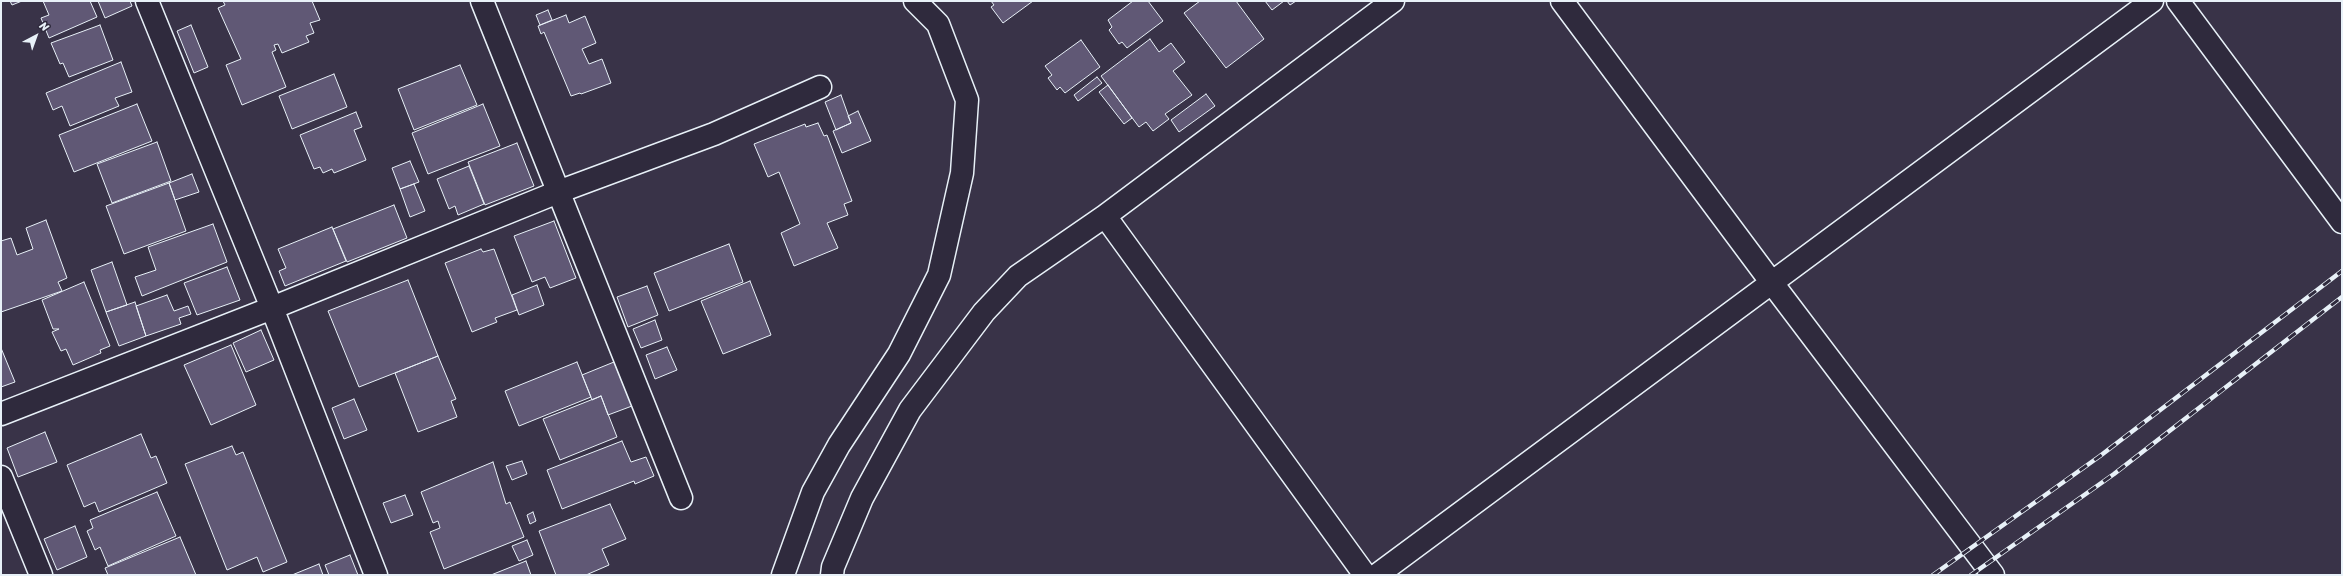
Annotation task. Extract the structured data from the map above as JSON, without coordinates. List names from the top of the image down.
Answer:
{
  "north": "top right"
}
